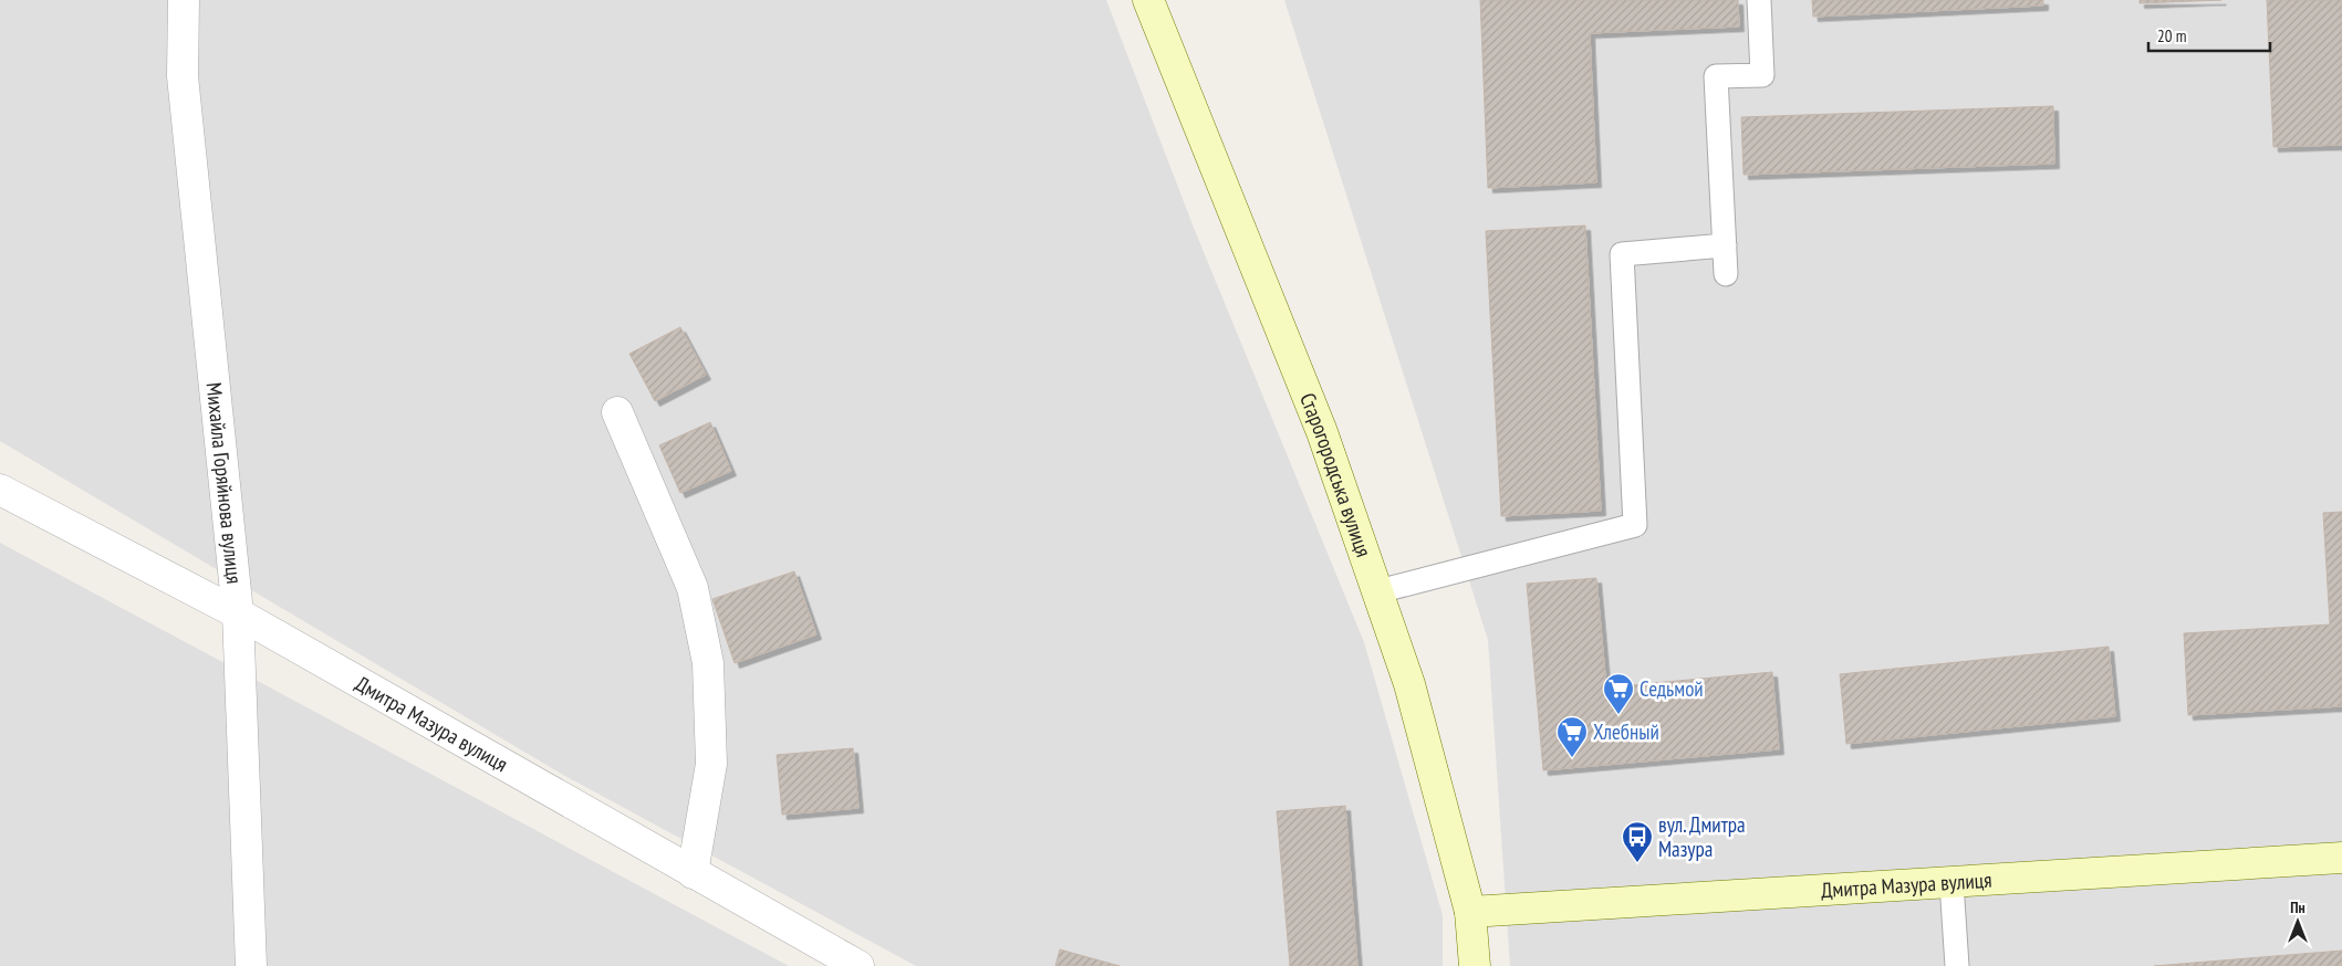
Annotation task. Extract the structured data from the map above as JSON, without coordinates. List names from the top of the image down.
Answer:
{
  "streets": {
    "street": ["Старогородська вулиця", "Михайла Горяйнова вулиця", "Дмитра Мазура вулиця"]
  },
  "crossings": [
    ["Старогородська вулиця", "Дмитра Мазура вулиця"],
    ["Михайла Горяйнова вулиця", "Дмитра Мазура вулиця"]
  ],
  "places": {
    "supermarket": ["Седьмой", "Хлебный"],
    "bus stop": ["вул. Дмитра Мазура"]
  },
  "scale_bar": "20 m",
  "north": "top"
}
